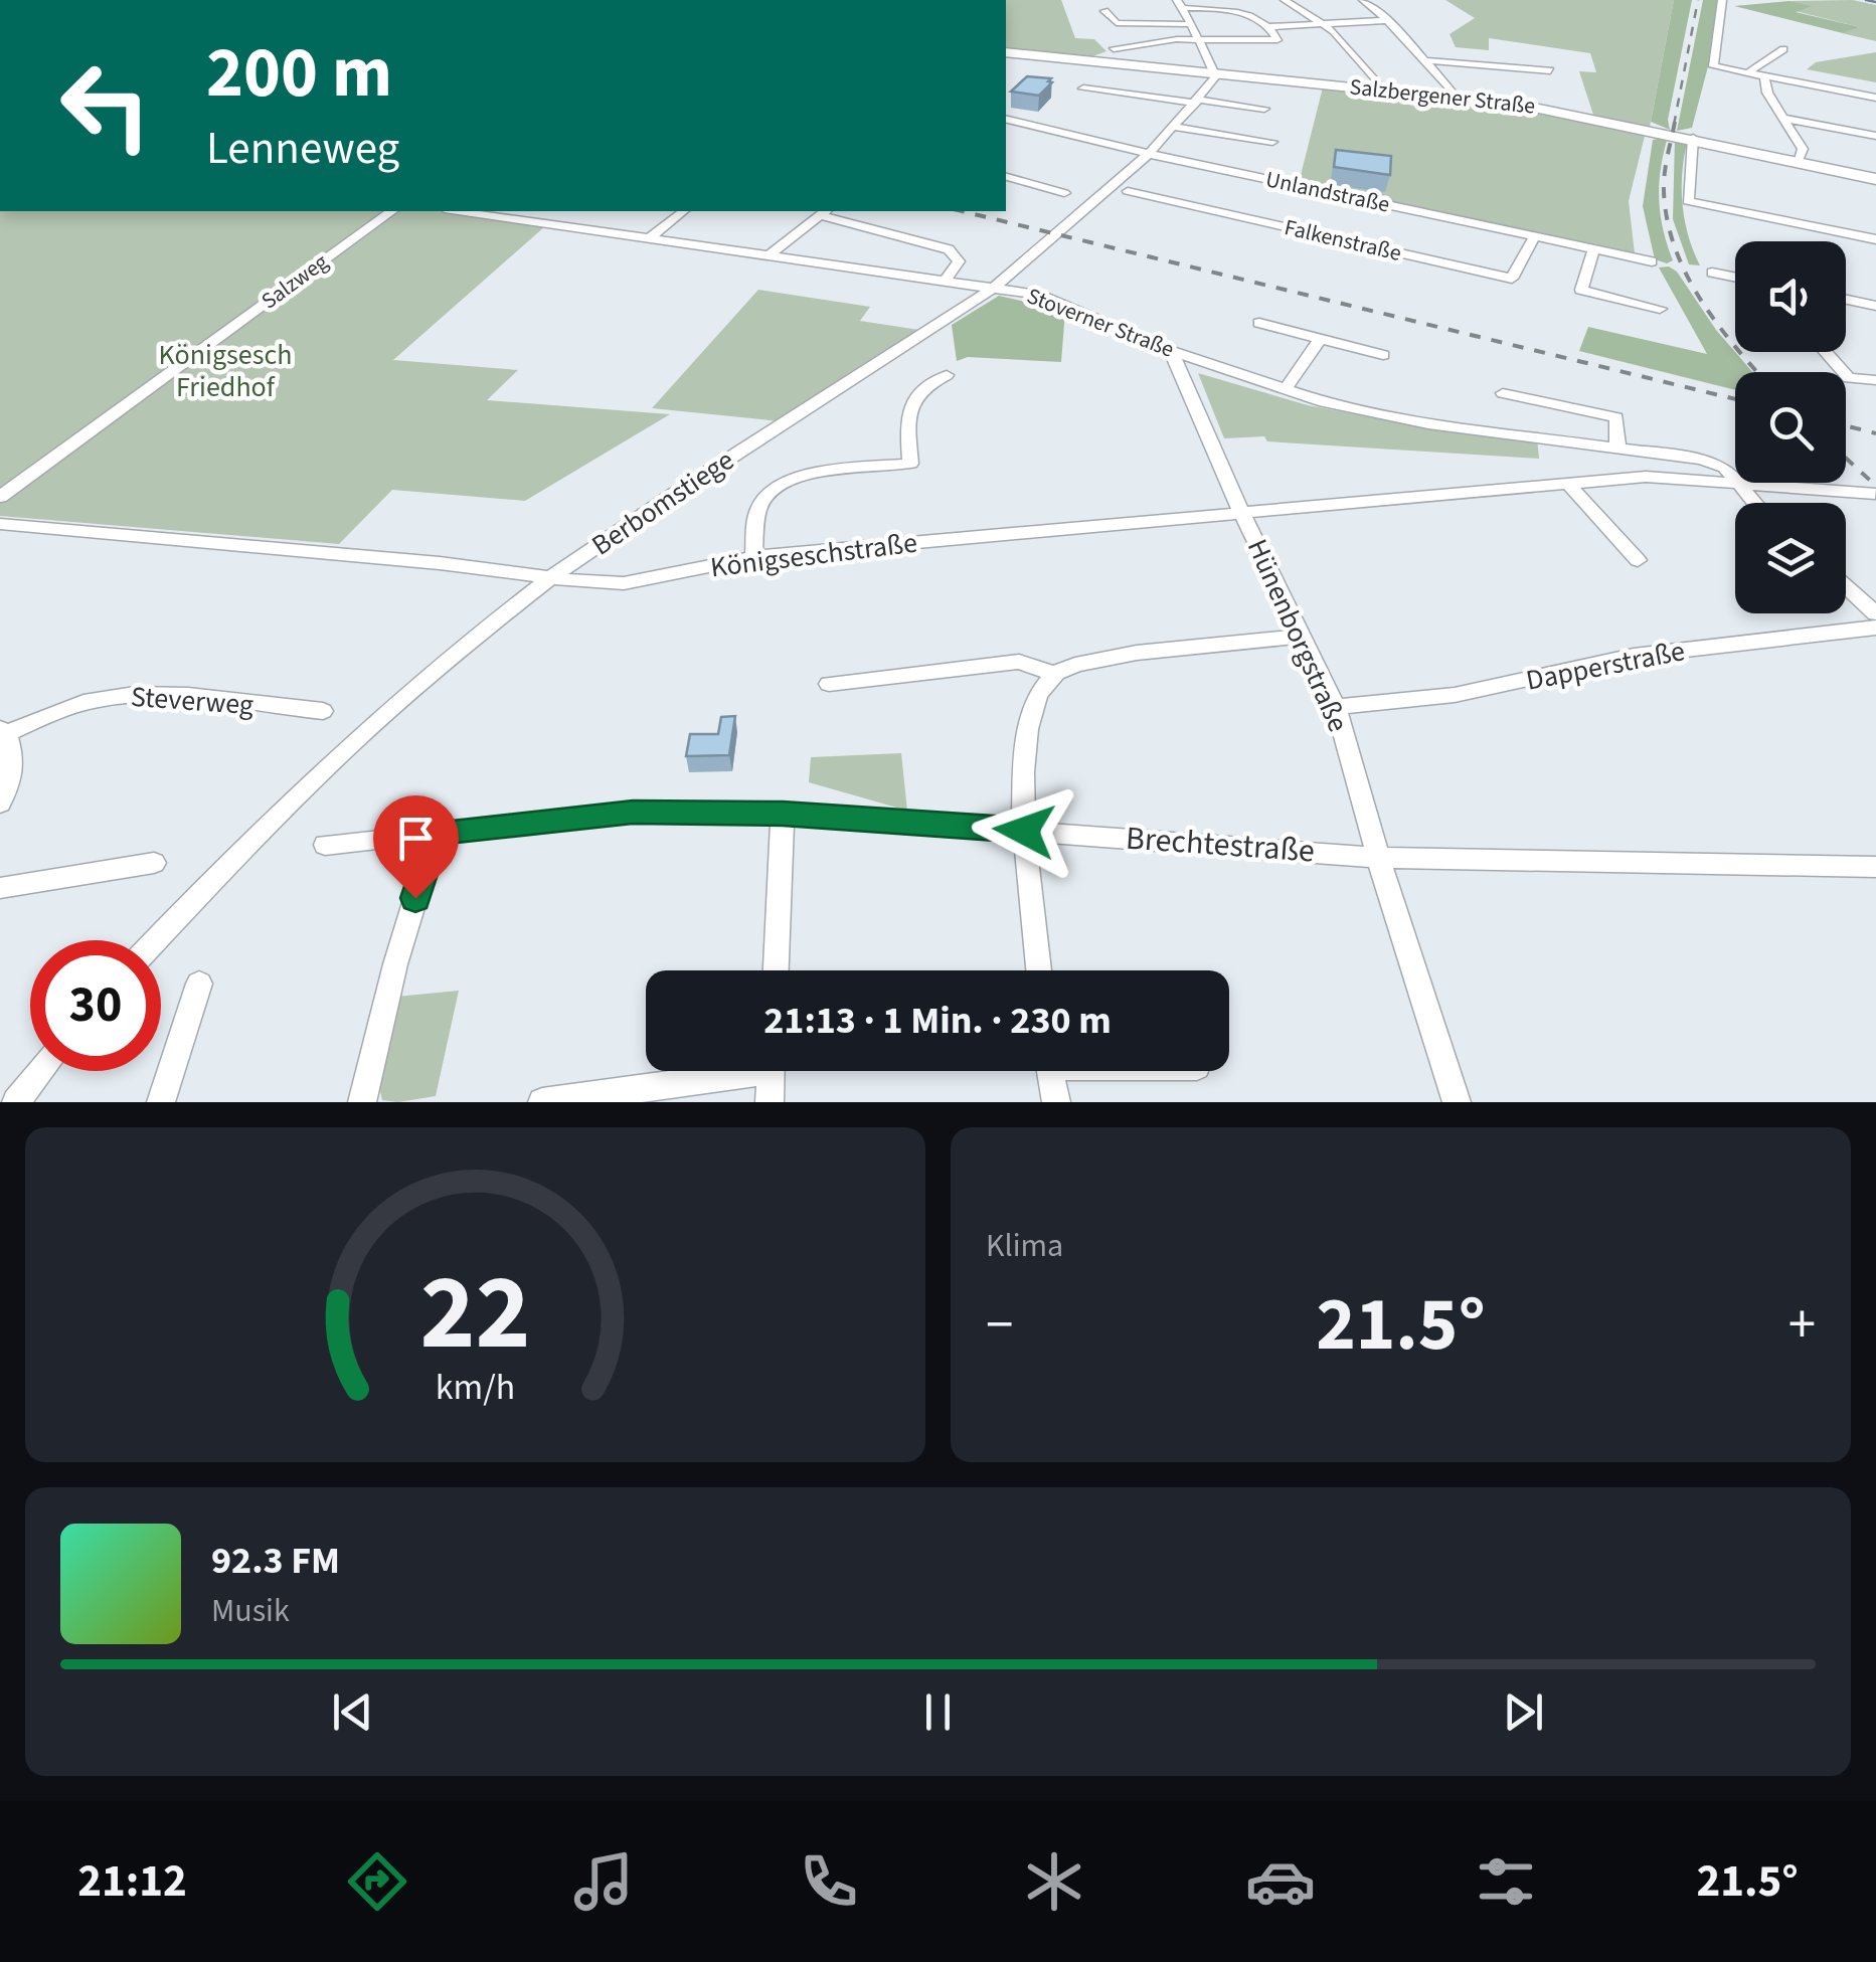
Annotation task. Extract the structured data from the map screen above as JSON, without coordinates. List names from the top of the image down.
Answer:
{
  "streets": {
    "main road": ["Salzbergener Straße"],
    "street": [
      "Unlandstraße",
      "Falkenstraße",
      "Salzweg",
      "Stoverner Straße",
      "Berbomstiege",
      "Königseschstraße",
      "Hünenborgstraße",
      "Dapperstraße",
      "Steverweg",
      "Brechtestraße"
    ]
  },
  "crossings": [
    ["Salzbergener Straße", "Berbomstiege"],
    ["Unlandstraße", "Falkenstraße"],
    ["Unlandstraße", "Berbomstiege"],
    ["Stoverner Straße", "Berbomstiege"],
    ["Stoverner Straße", "Königseschstraße"],
    ["Stoverner Straße", "Hünenborgstraße"],
    ["Berbomstiege", "Königseschstraße"],
    ["Königseschstraße", "Hünenborgstraße"],
    ["Hünenborgstraße", "Dapperstraße"],
    ["Hünenborgstraße", "Brechtestraße"]
  ],
  "parks": ["Königsesch Friedhof"],
  "page": {
    "turn": ["200 m", "Lenneweg"],
    "limit": "30",
    "trip": "21:13 · 1 Min. · 230 m",
    "tile": "Klima",
    "heat": ["−", "21.5°", "+"],
    "song": ["92.3 FM", "Musik"],
    "tabs": ["21:12", "21.5°"],
    "gauge": ["22", "km/h"]
  }
}
